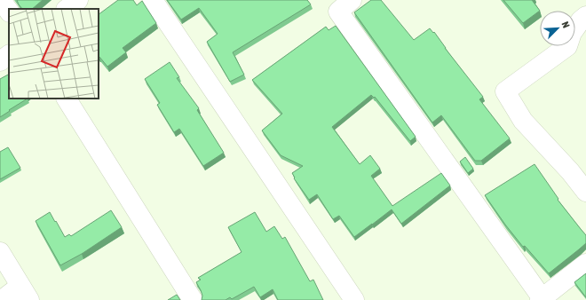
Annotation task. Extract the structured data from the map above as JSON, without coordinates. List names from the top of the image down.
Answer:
{
  "north": "top right"
}
